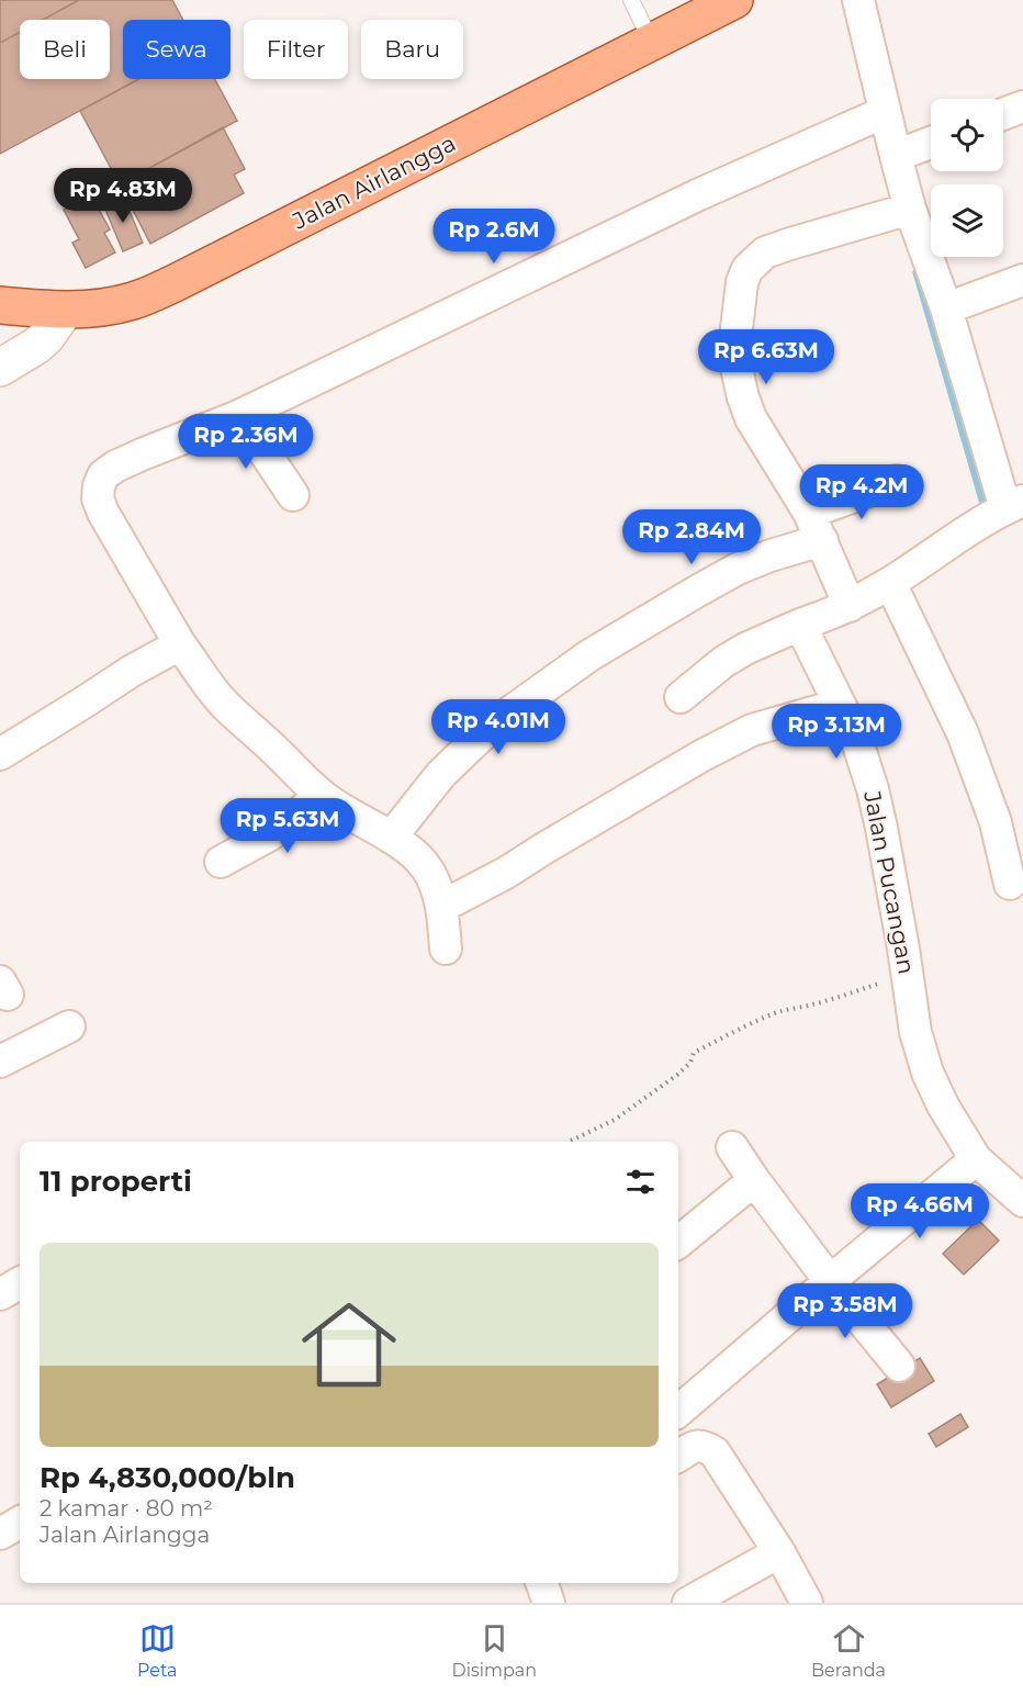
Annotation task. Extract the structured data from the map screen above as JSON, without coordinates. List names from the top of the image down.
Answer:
{
  "streets": {
    "main road": ["Jalan Airlangga"],
    "street": ["Jalan Pucangan"]
  },
  "page": {
    "chip": [
      "Beli",
      "Sewa",
      "Filter",
      "Baru"
    ],
    "price": [
      "Rp 4.83M",
      "Rp 2.6M",
      "Rp 6.63M",
      "Rp 2.36M",
      "Rp 4.2M",
      "Rp 2.84M",
      "Rp 4.01M",
      "Rp 3.13M",
      "Rp 5.63M",
      "Rp 4.66M",
      "Rp 3.58M"
    ],
    "heading": "11 properti",
    "list": [
      {
        "name": "Rp 4,830,000/bln",
        "note": "2 kamar · 80 m² · Jalan Airlangga"
      }
    ],
    "tabs": ["Peta", "Disimpan", "Beranda"]
  }
}
